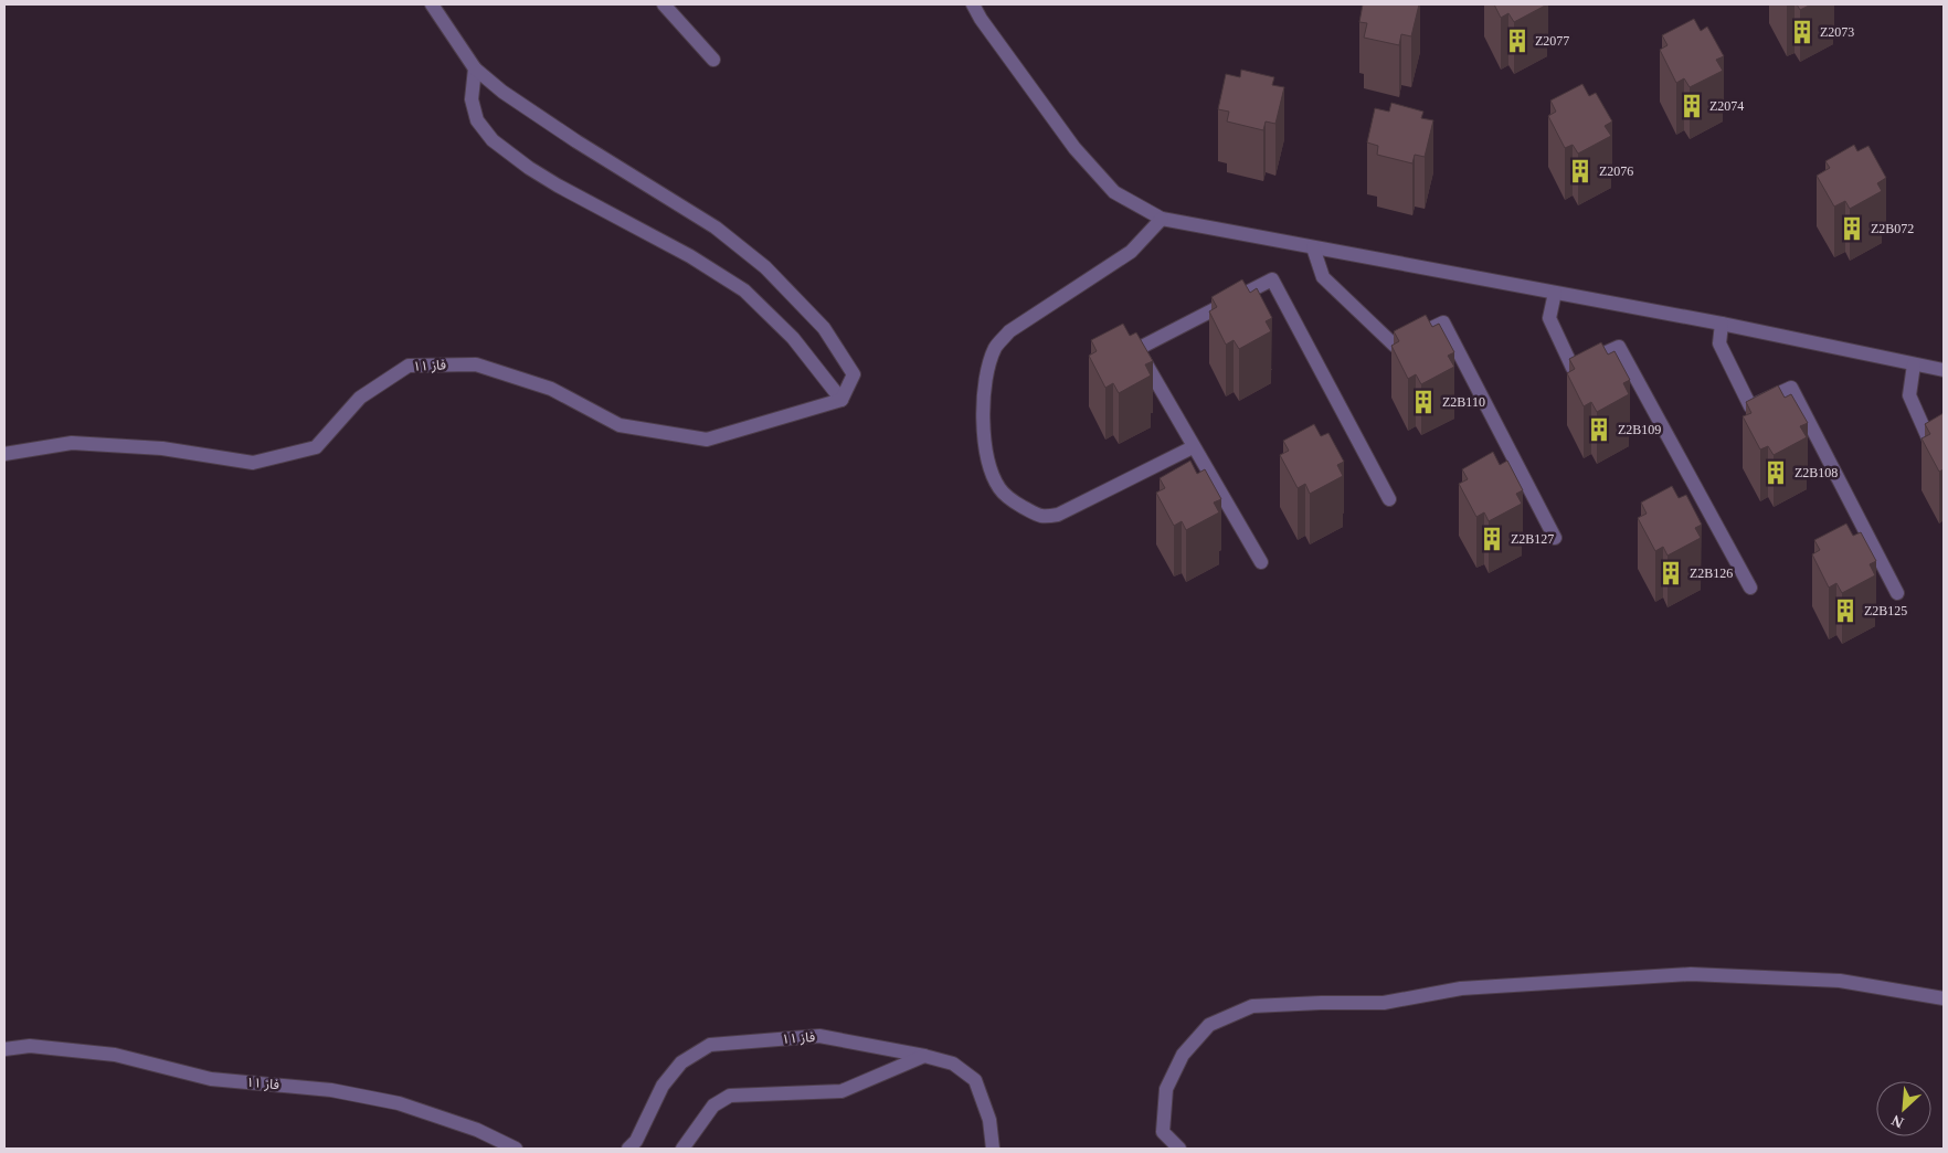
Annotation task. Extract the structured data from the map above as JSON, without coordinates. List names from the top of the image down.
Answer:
{
  "streets": {
    "street": ["فاز ۱۱"]
  },
  "places": {
    "building": [
      "Z2073",
      "Z2077",
      "Z2074",
      "Z2076",
      "Z2B072",
      "Z2B110",
      "Z2B109",
      "Z2B108",
      "Z2B127",
      "Z2B126",
      "Z2B125"
    ]
  },
  "north": "bottom left"
}
